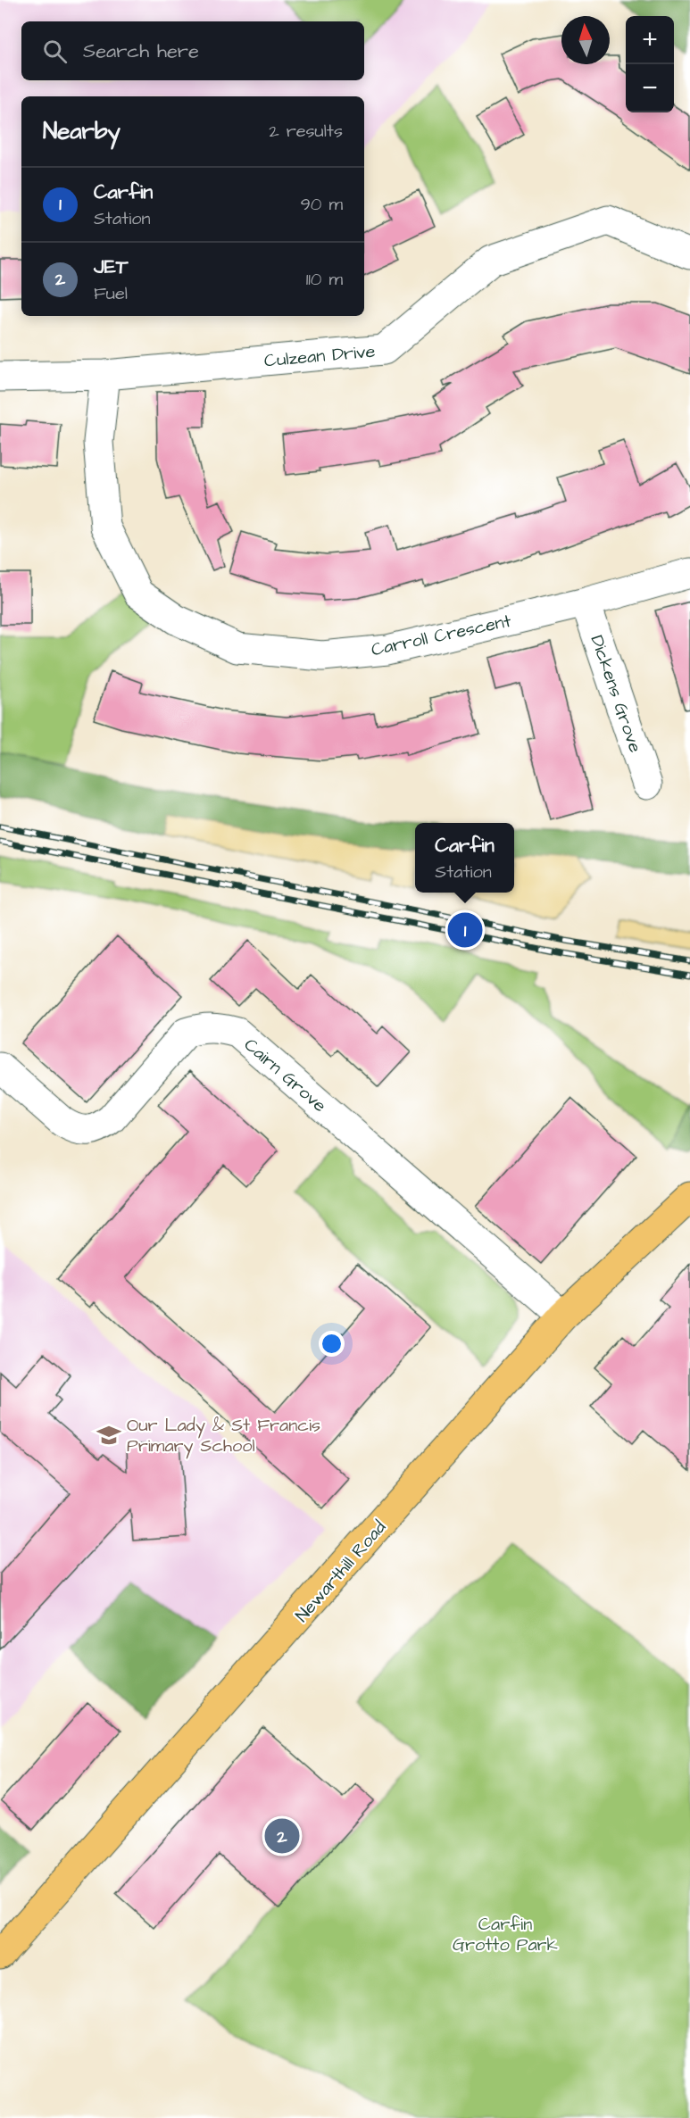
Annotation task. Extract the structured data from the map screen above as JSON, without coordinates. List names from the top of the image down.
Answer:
{
  "streets": {
    "main road": ["Newarthill Road"],
    "street": [
      "Culzean Drive",
      "Carroll Crescent",
      "Dickens Grove",
      "Cairn Grove"
    ]
  },
  "crossings": [
    ["Culzean Drive", "Carroll Crescent"],
    ["Carroll Crescent", "Dickens Grove"],
    ["Cairn Grove", "Newarthill Road"]
  ],
  "parks": ["Carfin Grotto Park"],
  "places": {
    "school or university": ["Our Lady & St Francis Primary School"]
  },
  "north": "top",
  "page": {
    "map_buttons": ["+", "−"],
    "search": "Search here",
    "heading": ["Nearby", "2 results"],
    "list": [
      {
        "mark": "1",
        "name": "Carfin",
        "note": "Station",
        "value": "90 m"
      },
      {
        "mark": "2",
        "name": "JET",
        "note": "Fuel",
        "value": "110 m"
      }
    ],
    "popup": ["Carfin", "Station"],
    "pins": ["1", "2"]
  }
}
